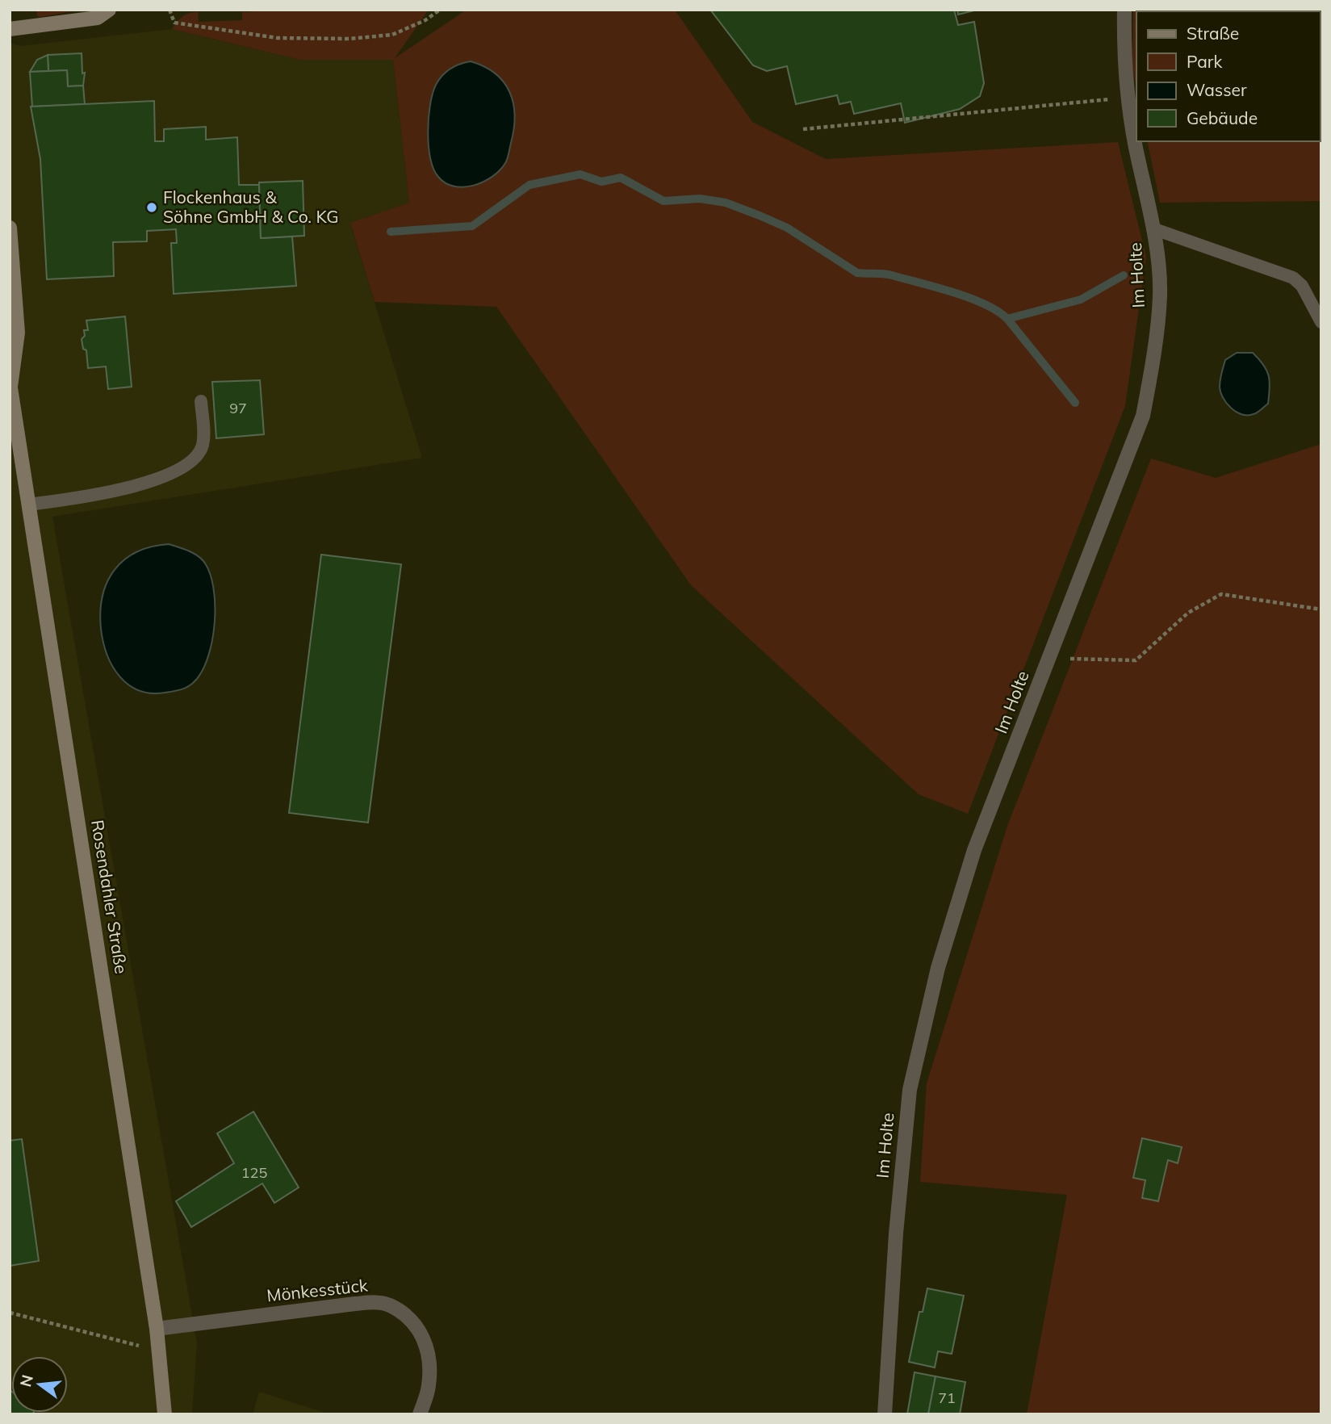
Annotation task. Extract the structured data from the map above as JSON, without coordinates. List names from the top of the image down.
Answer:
{
  "streets": {
    "main road": ["Rosendahler Straße"],
    "street": ["Im Holte", "Mönkesstück"]
  },
  "crossings": [
    ["Rosendahler Straße", "Mönkesstück"]
  ],
  "places": ["Flockenhaus & Söhne GmbH & Co. KG"],
  "house_numbers": ["97", "125", "71"],
  "legend": [
    "Straße",
    "Park",
    "Wasser",
    "Gebäude"
  ],
  "north": "left"
}
